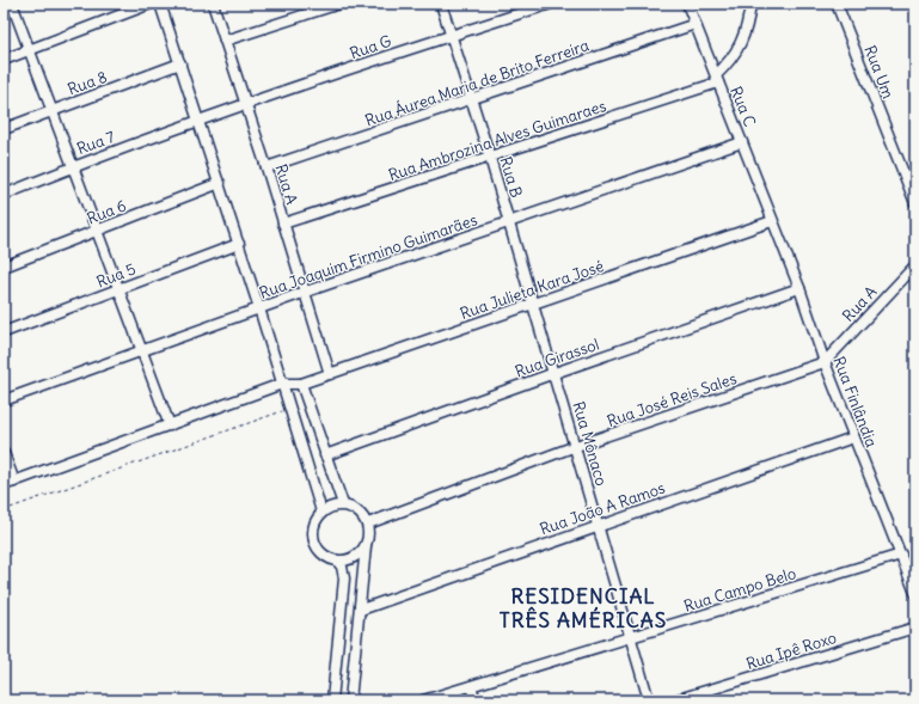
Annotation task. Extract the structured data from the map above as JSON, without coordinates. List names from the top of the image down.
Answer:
{
  "streets": {
    "street": [
      "Rua G",
      "Rua Um",
      "Rua 8",
      "Rua Áurea Maria de Brito Ferreira",
      "Rua C",
      "Rua Ambrozina Alves Guimaraes",
      "Rua 7",
      "Rua B",
      "Rua A",
      "Rua 6",
      "Rua Joaquim Firmino Guimarães",
      "Rua 5",
      "Rua Julieta Kara José",
      "Rua Girassol",
      "Rua José Reis Sales",
      "Rua Finlândia",
      "Rua Mônaco",
      "Rua João A Ramos",
      "Rua Campo Belo",
      "Rua Ipê Roxo"
    ]
  },
  "crossings": [
    ["Rua G", "Rua 7"],
    ["Rua G", "Rua B"],
    ["Rua G", "Rua A"],
    ["Rua Áurea Maria de Brito Ferreira", "Rua C"],
    ["Rua Áurea Maria de Brito Ferreira", "Rua B"],
    ["Rua Áurea Maria de Brito Ferreira", "Rua A"],
    ["Rua C", "Rua Ambrozina Alves Guimaraes"],
    ["Rua C", "Rua Joaquim Firmino Guimarães"],
    ["Rua C", "Rua Julieta Kara José"],
    ["Rua C", "Rua Finlândia"],
    ["Rua Ambrozina Alves Guimaraes", "Rua B"],
    ["Rua Ambrozina Alves Guimaraes", "Rua A"],
    ["Rua B", "Rua Joaquim Firmino Guimarães"],
    ["Rua B", "Rua Mônaco"],
    ["Rua A", "Rua Joaquim Firmino Guimarães"],
    ["Rua A", "Rua Julieta Kara José"],
    ["Rua A", "Rua José Reis Sales"],
    ["Rua A", "Rua Finlândia"],
    ["Rua Joaquim Firmino Guimarães", "Rua Mônaco"],
    ["Rua Julieta Kara José", "Rua Finlândia"],
    ["Rua Julieta Kara José", "Rua Mônaco"],
    ["Rua Girassol", "Rua Finlândia"],
    ["Rua Girassol", "Rua Mônaco"],
    ["Rua José Reis Sales", "Rua Finlândia"],
    ["Rua José Reis Sales", "Rua Mônaco"],
    ["Rua Finlândia", "Rua João A Ramos"],
    ["Rua Finlândia", "Rua Campo Belo"],
    ["Rua Mônaco", "Rua João A Ramos"],
    ["Rua Mônaco", "Rua Campo Belo"]
  ],
  "districts": ["RESIDENCIAL TRÊS AMÉRICAS"]
}
